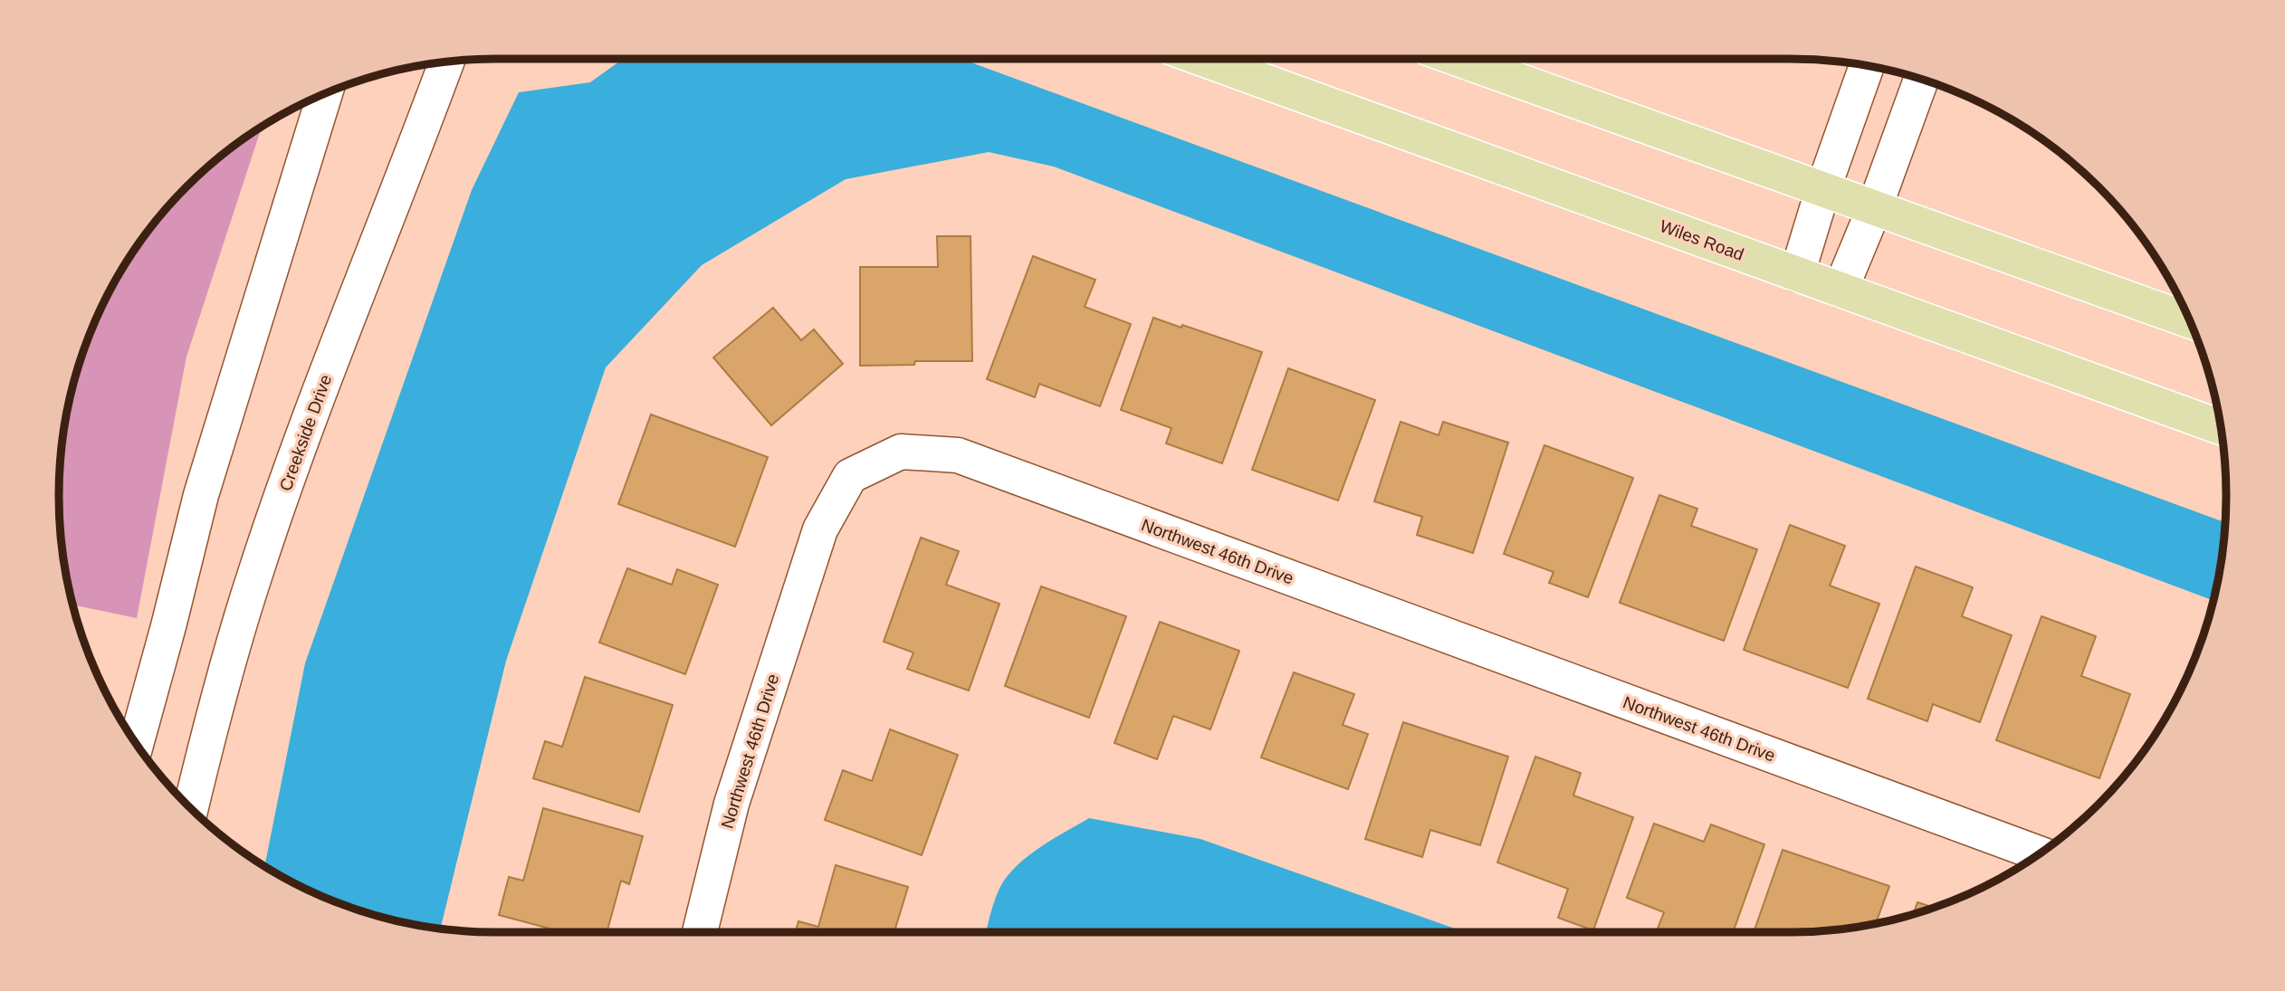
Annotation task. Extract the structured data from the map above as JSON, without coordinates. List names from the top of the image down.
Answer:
{
  "streets": {
    "main road": ["Wiles Road"],
    "street": ["Creekside Drive", "Northwest 46th Drive"]
  }
}
